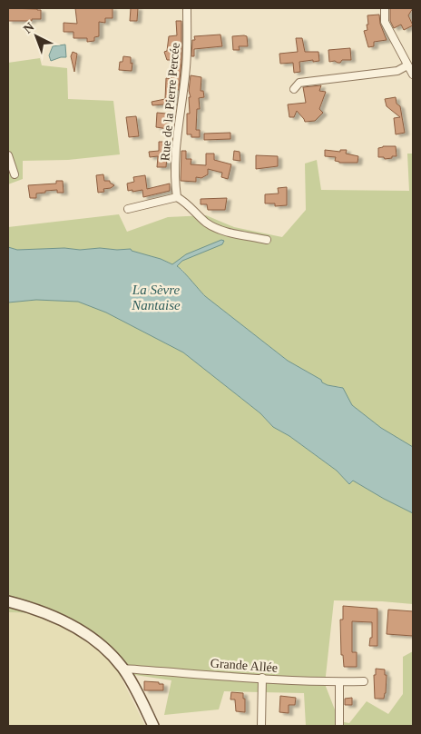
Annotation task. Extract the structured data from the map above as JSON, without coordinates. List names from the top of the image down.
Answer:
{
  "streets": {
    "street": ["Rue de la Pierre Percée", "Grande Allée"]
  },
  "water": ["La Sèvre Nantaise"],
  "north": "top left"
}
